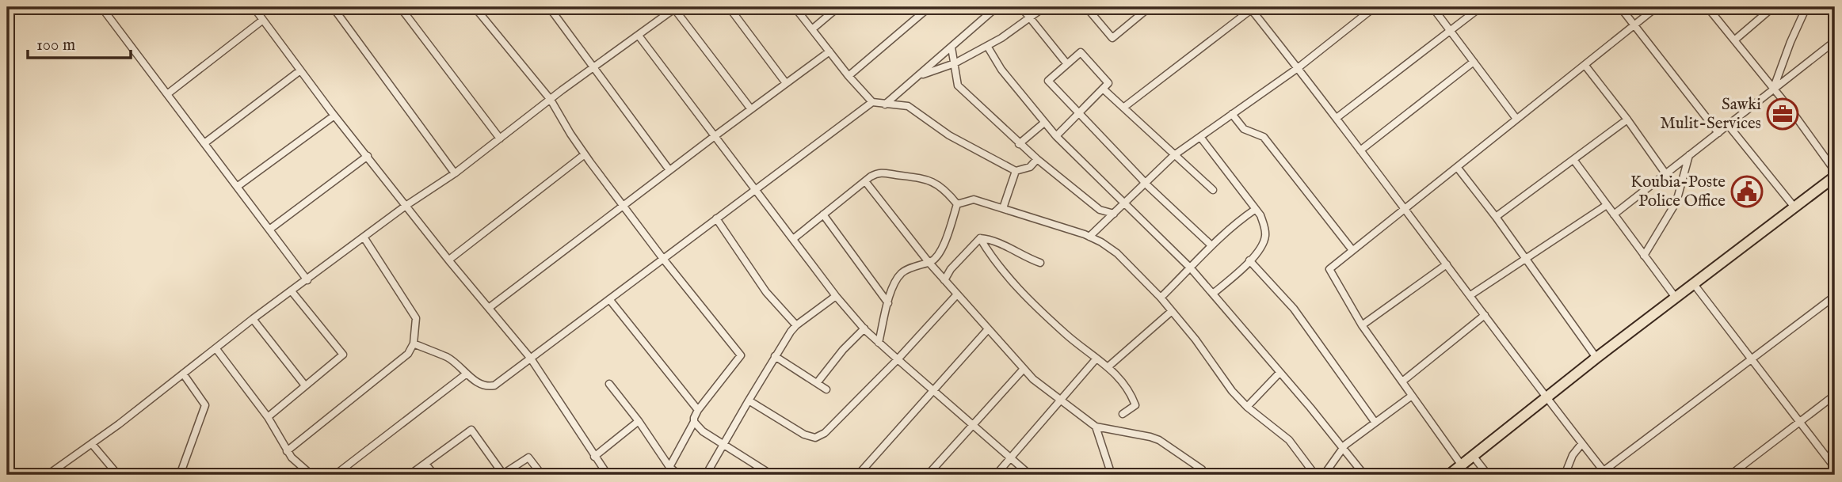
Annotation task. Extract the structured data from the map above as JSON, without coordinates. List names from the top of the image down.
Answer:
{
  "places": {
    "office": ["Sawki Mulit-Services"],
    "public building": ["Koubia-Poste Police Office"]
  },
  "scale_bar": "100 m"
}
